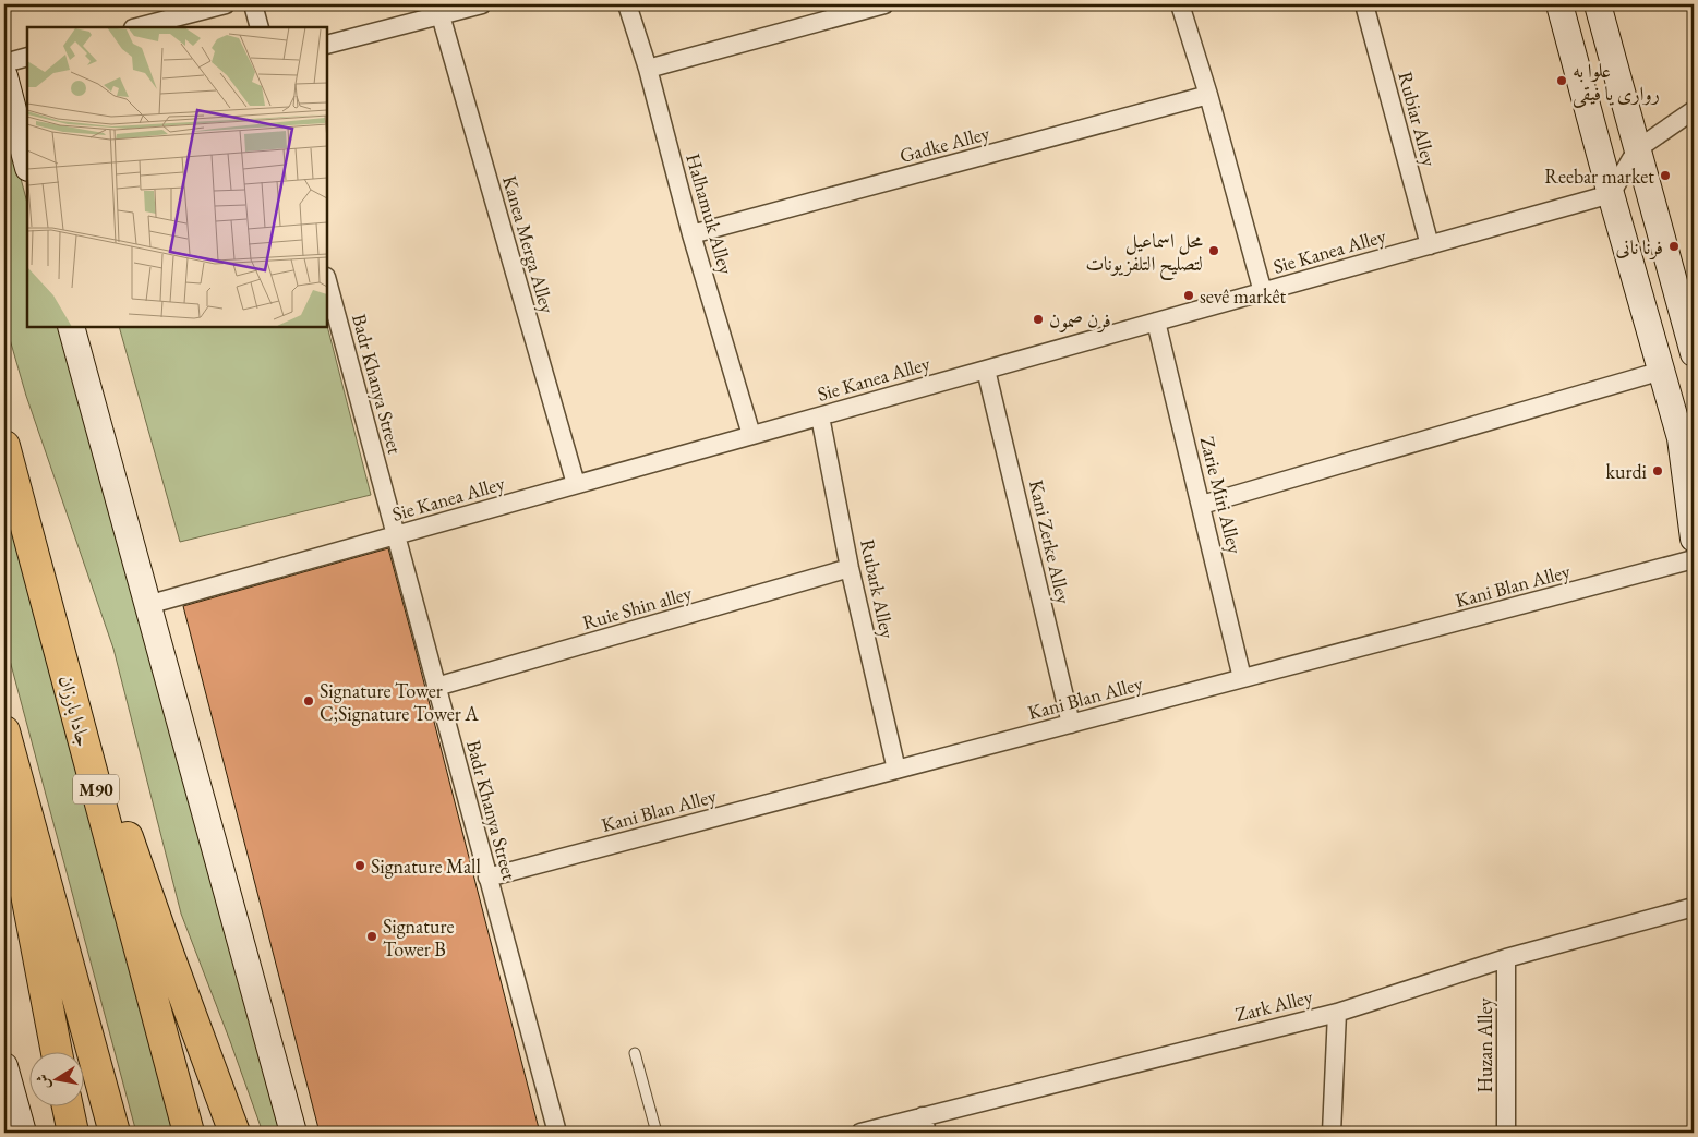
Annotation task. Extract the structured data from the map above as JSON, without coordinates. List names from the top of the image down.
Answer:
{
  "streets": {
    "highway": ["جادا بارزان", "M90"],
    "street": [
      "Rubiar Alley",
      "Gadke Alley",
      "Halhamuk Alley",
      "Kanea Merga Alley",
      "Sie Kanea Alley",
      "Badr Khanya Street",
      "Zarie Miri Alley",
      "Kani Zerke Alley",
      "Kani Blan Alley",
      "Rubark Alley",
      "Ruie Shin alley",
      "Zark Alley",
      "Huzan Alley"
    ]
  },
  "crossings": [
    ["Rubiar Alley", "Sie Kanea Alley"],
    ["Gadke Alley", "Halhamuk Alley"],
    ["Halhamuk Alley", "Sie Kanea Alley"],
    ["Kanea Merga Alley", "Sie Kanea Alley"],
    ["Sie Kanea Alley", "Badr Khanya Street"],
    ["Sie Kanea Alley", "Zarie Miri Alley"],
    ["Sie Kanea Alley", "Kani Zerke Alley"],
    ["Sie Kanea Alley", "Rubark Alley"],
    ["Badr Khanya Street", "Kani Blan Alley"],
    ["Badr Khanya Street", "Ruie Shin alley"],
    ["Zarie Miri Alley", "Kani Blan Alley"],
    ["Kani Zerke Alley", "Kani Blan Alley"],
    ["Kani Blan Alley", "Rubark Alley"],
    ["Rubark Alley", "Ruie Shin alley"],
    ["Zark Alley", "Huzan Alley"]
  ],
  "places": [
    "علوا به رواری یا فیقی",
    "Reebar market",
    "فرنا نانى",
    "محل اسماعيل لتصليح التلفزيونات",
    "sevê markêt",
    "فرن صمون",
    "kurdi",
    "Signature Tower C;Signature Tower A",
    "Signature Mall",
    "Signature Tower B"
  ],
  "north": "left"
}
